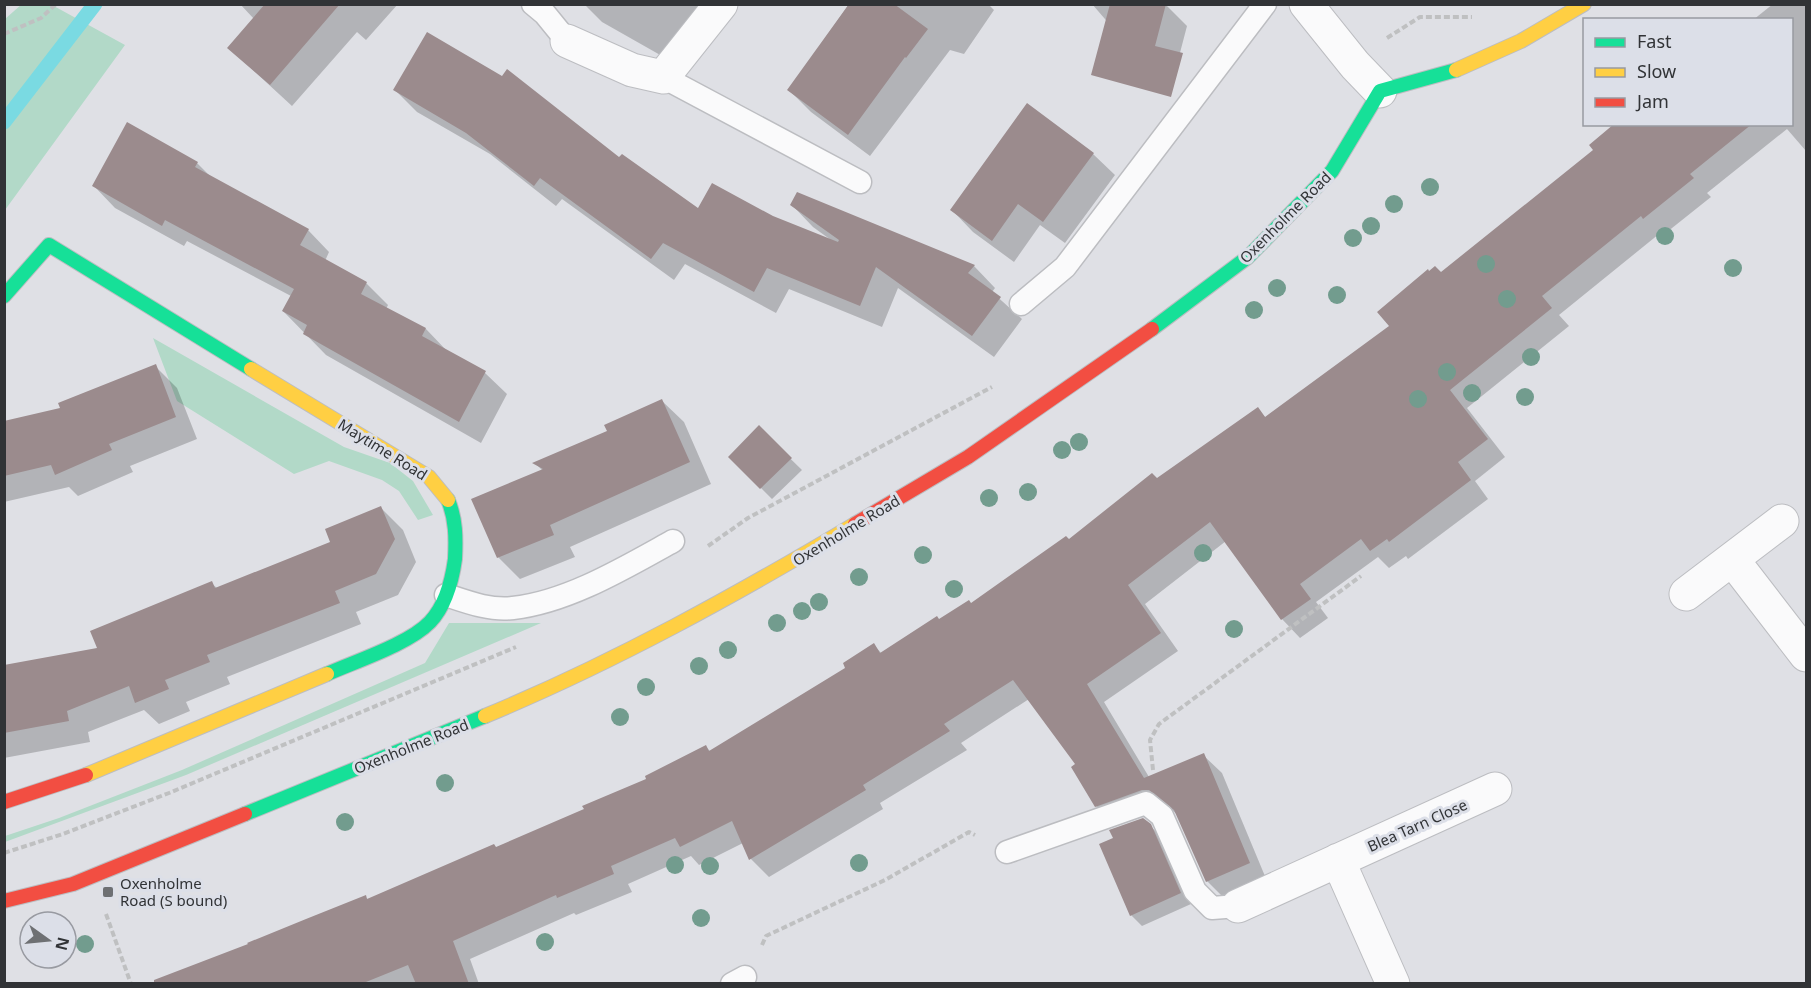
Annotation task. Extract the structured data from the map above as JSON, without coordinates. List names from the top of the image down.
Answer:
{
  "streets": {
    "main road": ["Oxenholme Road", "Maytime Road"],
    "street": ["Blea Tarn Close"]
  },
  "places": {
    "transit": ["Oxenholme Road (S bound)"]
  },
  "legend": ["Fast", "Slow", "Jam"],
  "north": "right"
}
